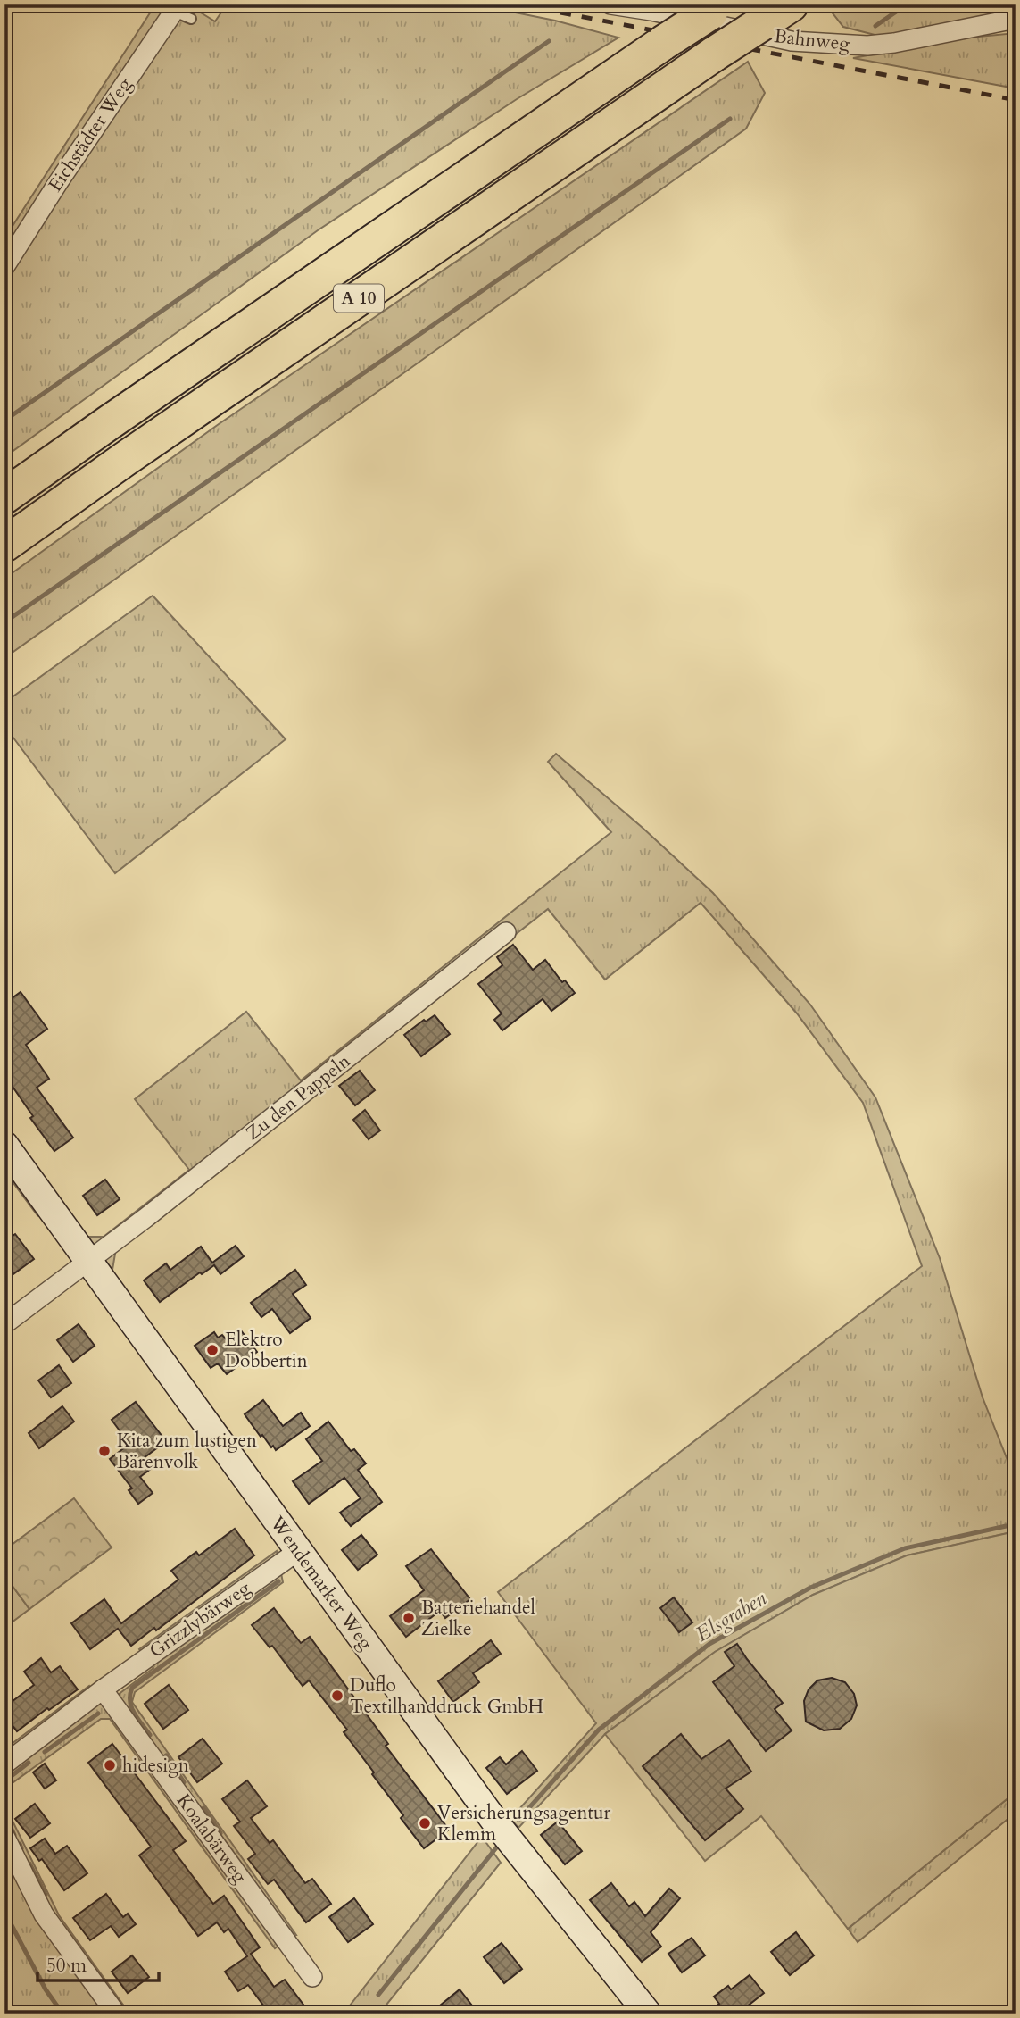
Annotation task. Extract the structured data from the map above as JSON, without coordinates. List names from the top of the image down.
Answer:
{
  "streets": {
    "highway": ["A 10"],
    "street": [
      "Bahnweg",
      "Eichstädter Weg",
      "Zu den Pappeln",
      "Wendemarker Weg",
      "Grizzlybärweg",
      "Koalabärweg"
    ]
  },
  "crossings": [
    ["Zu den Pappeln", "Wendemarker Weg"],
    ["Wendemarker Weg", "Grizzlybärweg"],
    ["Grizzlybärweg", "Koalabärweg"]
  ],
  "water": ["Elsgraben"],
  "places": [
    "Elektro Dobbertin",
    "Kita zum lustigen Bärenvolk",
    "Batteriehandel Zielke",
    "Duflo Textilhanddruck GmbH",
    "hidesign",
    "Versicherungsagentur Klemm"
  ],
  "scale_bar": "50 m"
}
